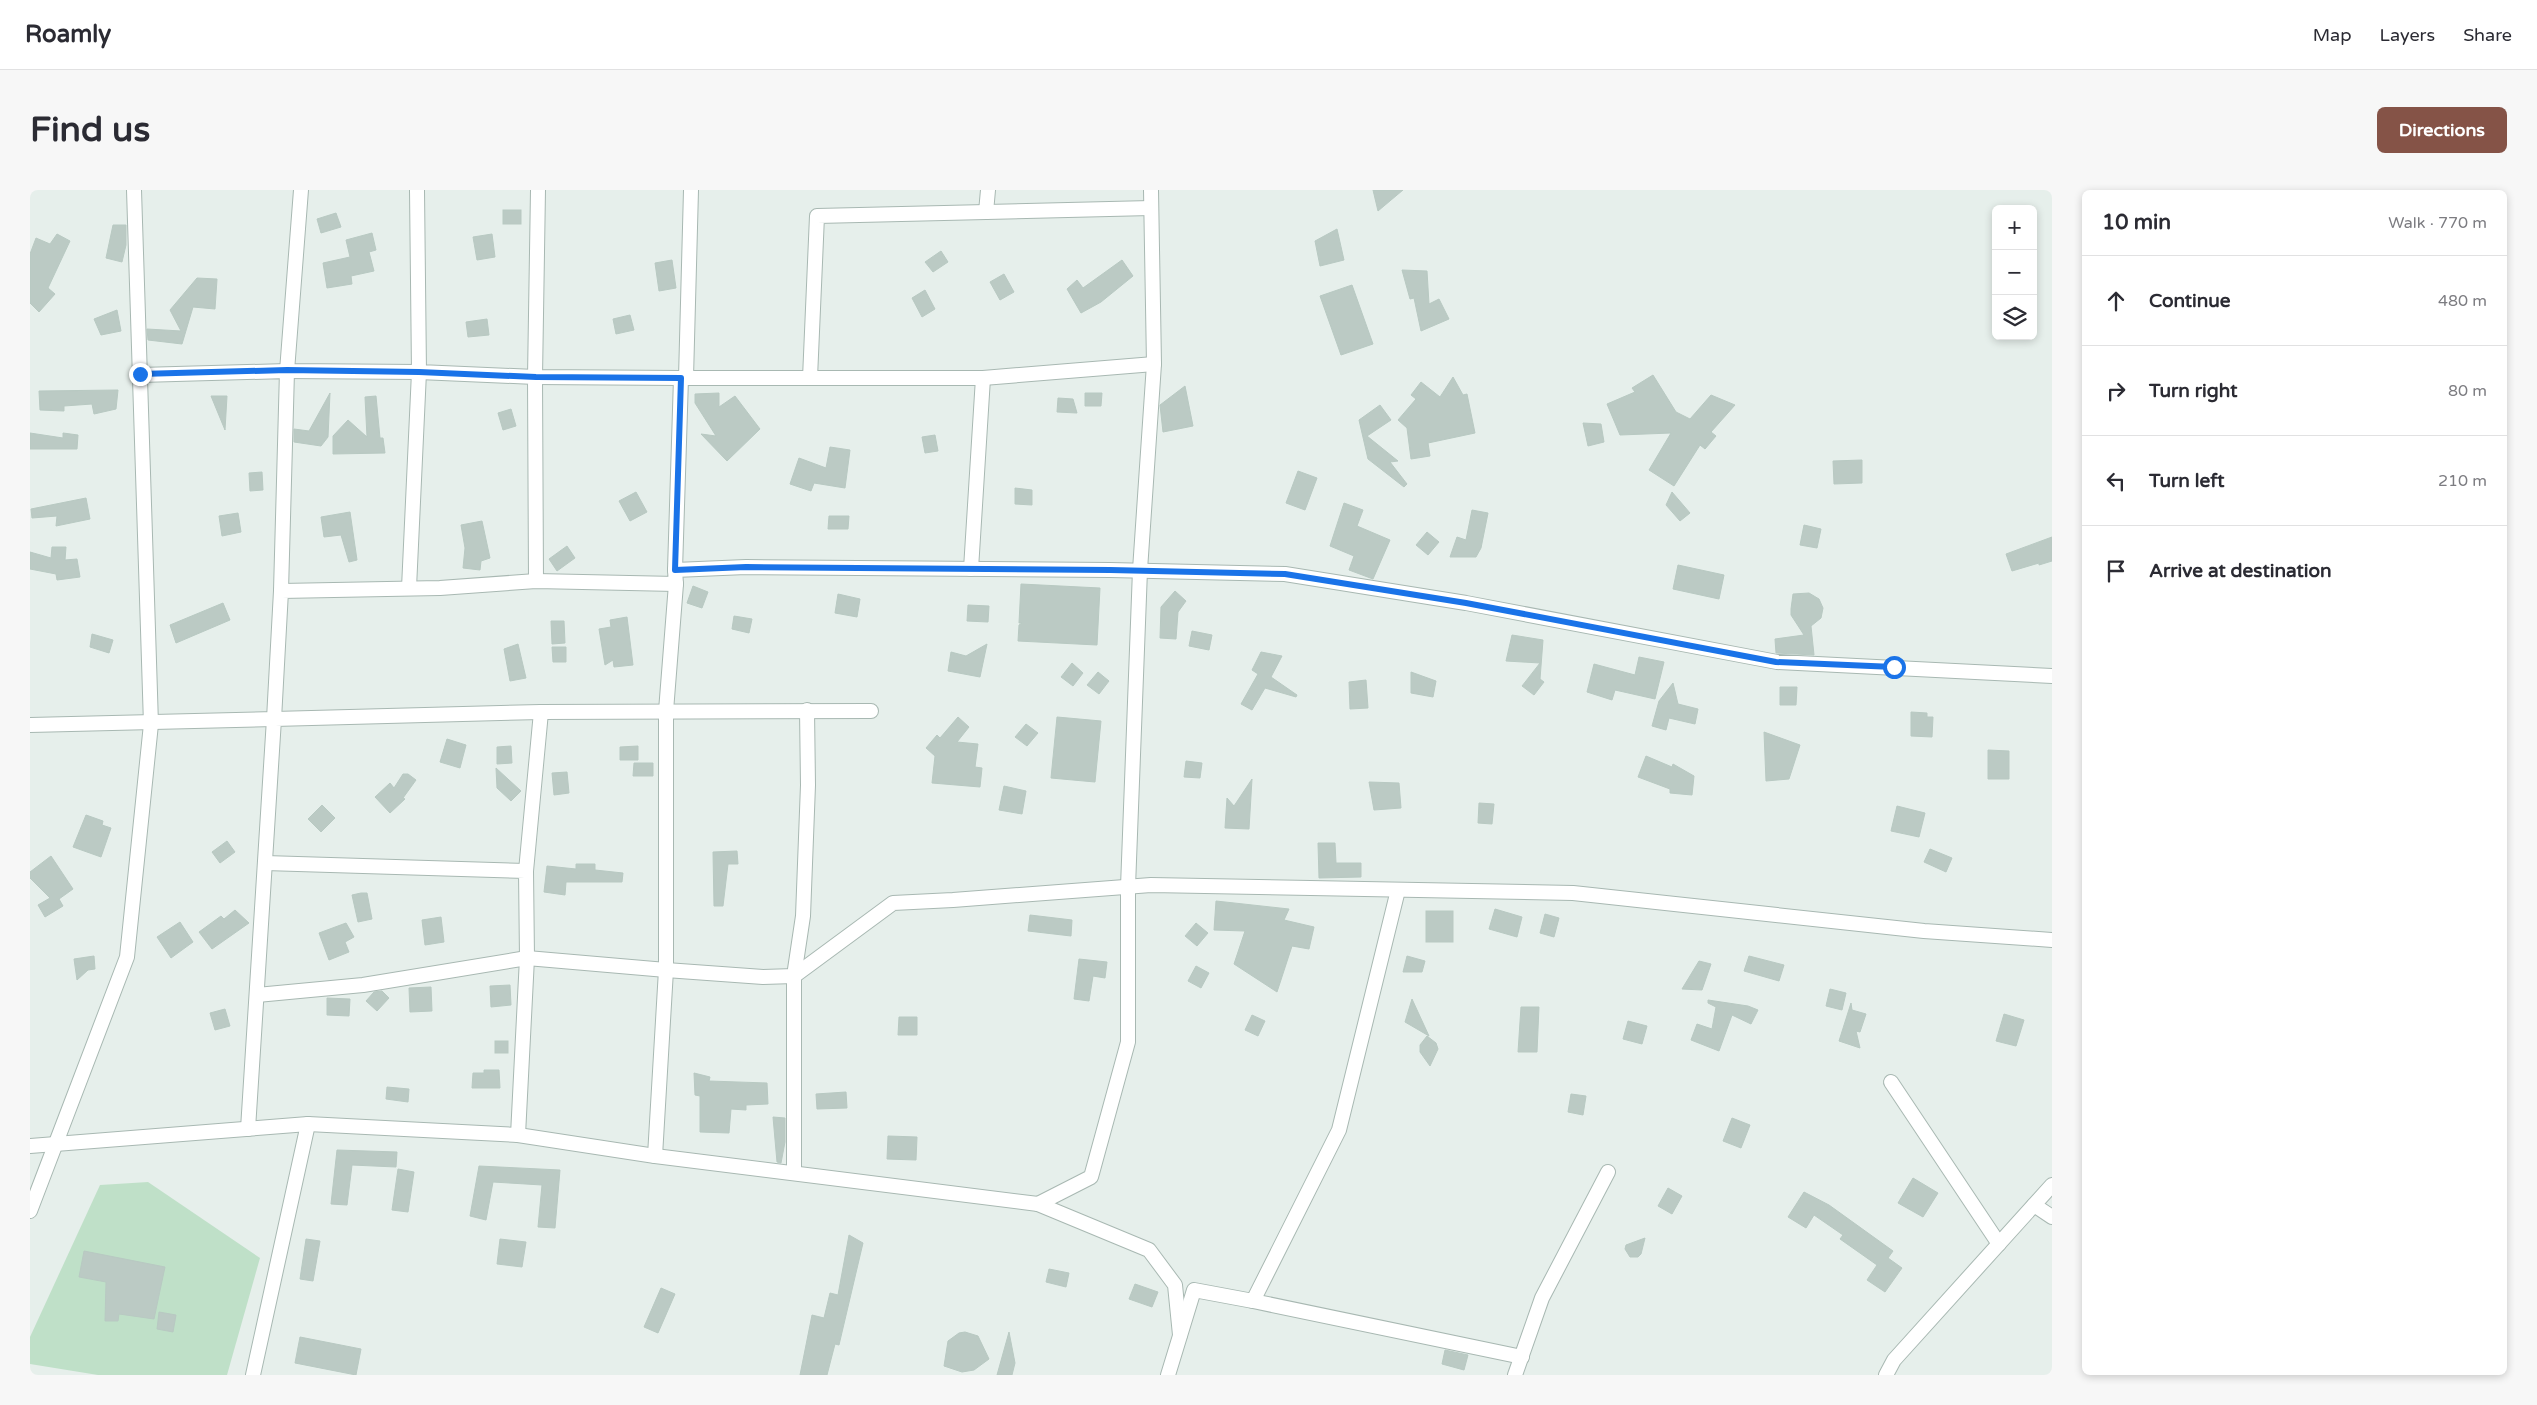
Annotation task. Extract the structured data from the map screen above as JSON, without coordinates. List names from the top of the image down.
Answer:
{
  "page": {
    "header": "Roamly",
    "nav": ["Map", "Layers", "Share"],
    "buttons": "Directions",
    "title": "Find us",
    "heading": ["10 min", "Walk · 770 m"],
    "map_buttons": ["+", "−"],
    "list": [
      ["Continue", "480 m"],
      ["Turn right", "80 m"],
      ["Turn left", "210 m"],
      "Arrive at destination"
    ]
  }
}
